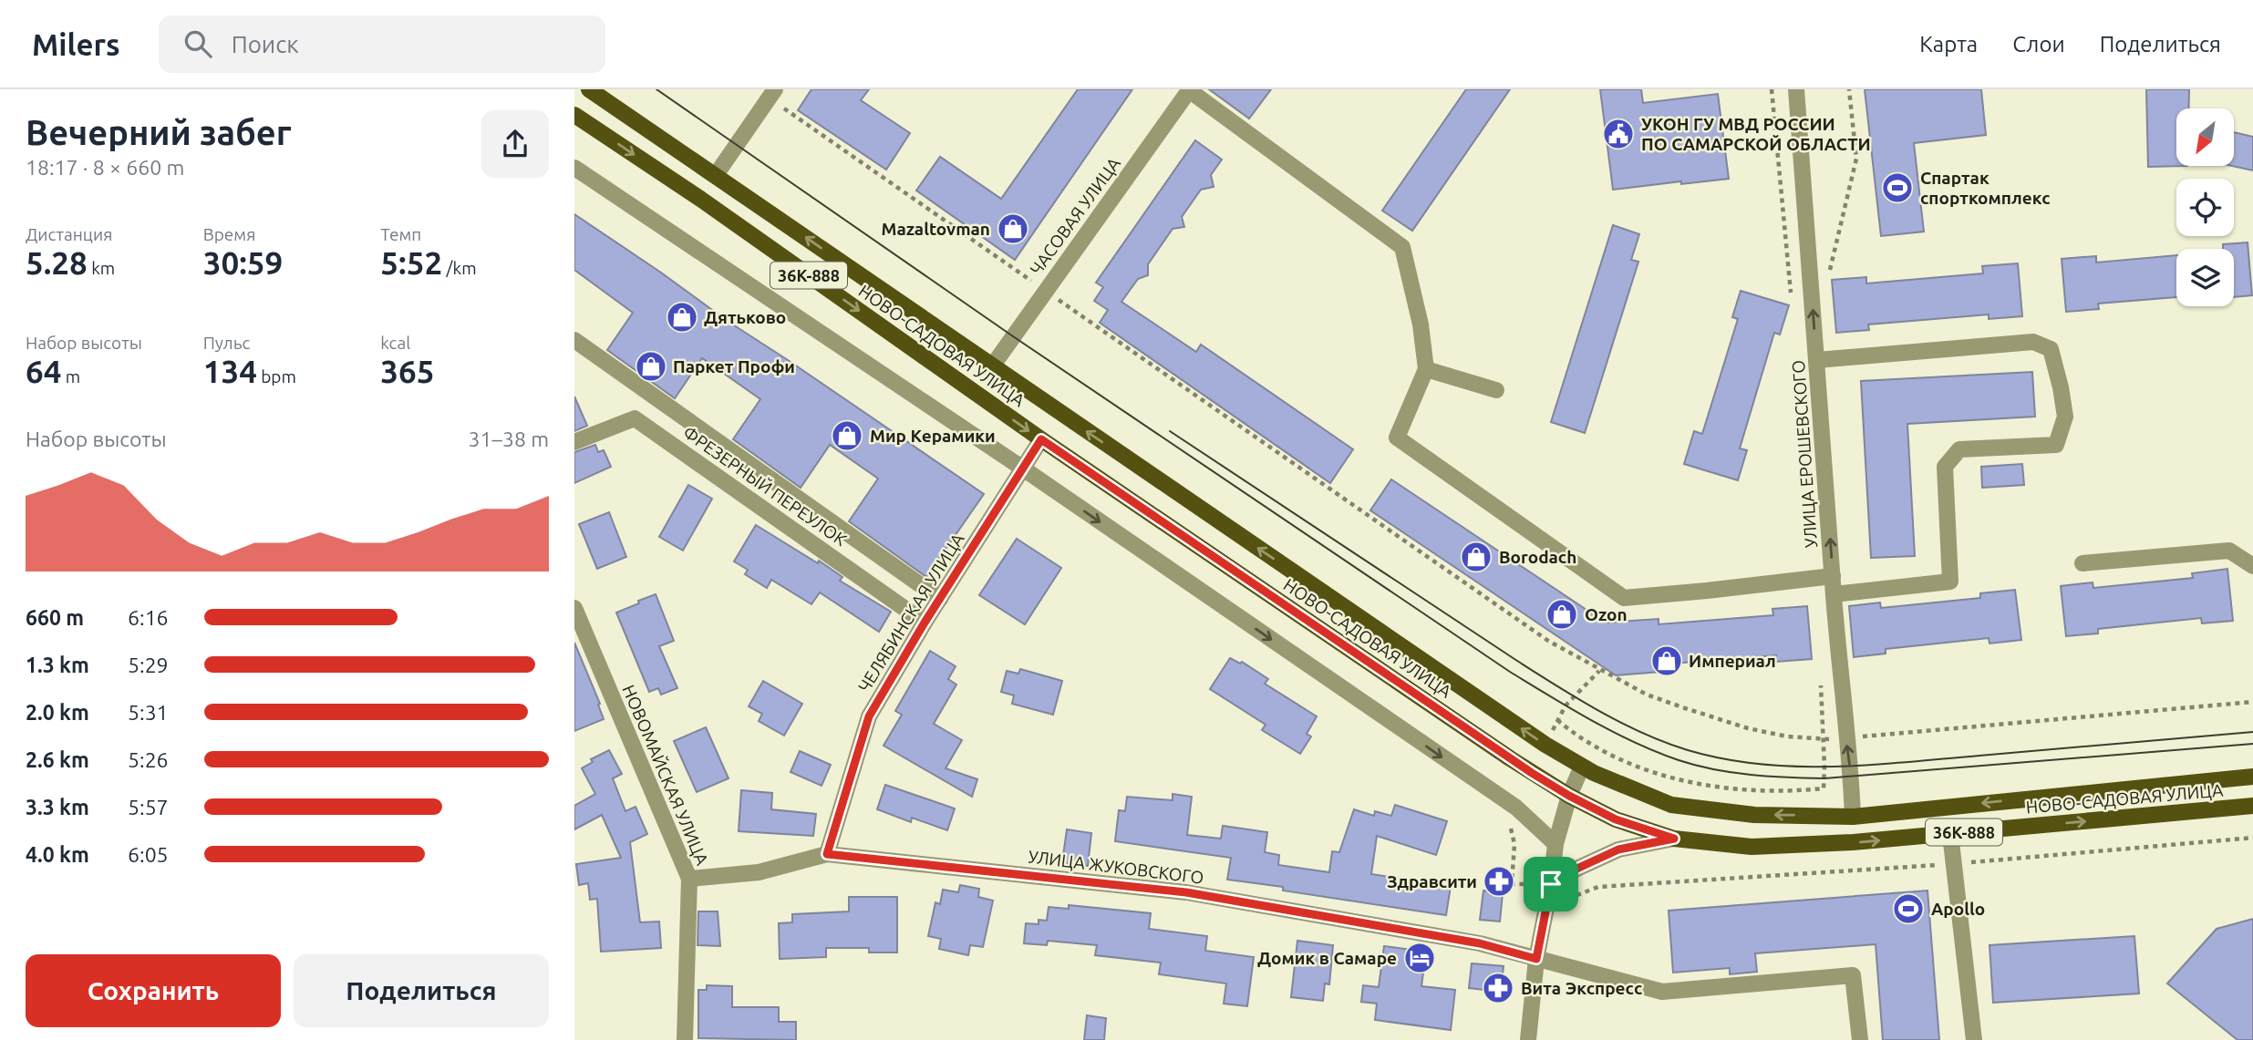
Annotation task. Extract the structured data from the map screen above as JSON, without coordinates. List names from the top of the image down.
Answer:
{
  "streets": {
    "main road": ["36К-888", "НОВО-САДОВАЯ УЛИЦА"],
    "street": [
      "ЧАСОВАЯ УЛИЦА",
      "УЛИЦА ЕРОШЕВСКОГО",
      "ФРЕЗЕРНЫЙ ПЕРЕУЛОК",
      "ЧЕЛЯБИНСКАЯ УЛИЦА",
      "НОВОМАЙСКАЯ УЛИЦА",
      "УЛИЦА ЖУКОВСКОГО"
    ]
  },
  "crossings": [
    ["ЧАСОВАЯ УЛИЦА", "НОВО-САДОВАЯ УЛИЦА"],
    ["НОВО-САДОВАЯ УЛИЦА", "УЛИЦА ЕРОШЕВСКОГО"],
    ["НОВО-САДОВАЯ УЛИЦА", "ЧЕЛЯБИНСКАЯ УЛИЦА"],
    ["ФРЕЗЕРНЫЙ ПЕРЕУЛОК", "ЧЕЛЯБИНСКАЯ УЛИЦА"],
    ["ЧЕЛЯБИНСКАЯ УЛИЦА", "УЛИЦА ЖУКОВСКОГО"],
    ["НОВОМАЙСКАЯ УЛИЦА", "УЛИЦА ЖУКОВСКОГО"]
  ],
  "one_way": ["УЛИЦА ЕРОШЕВСКОГО"],
  "places": {
    "public building": ["УКОН ГУ МВД РОССИИ ПО САМАРСКОЙ ОБЛАСТИ"],
    "sports": ["Спартак спорткомплекс", "Apollo"],
    "shop": [
      "Mazaltovman",
      "Дятьково",
      "Паркет Профи",
      "Мир Керамики",
      "Borodach",
      "Ozon",
      "Империал"
    ],
    "pharmacy": ["Здравсити", "Вита Экспресс"],
    "hotel": ["Домик в Самаре"]
  },
  "north": "bottom left",
  "page": {
    "header": "Milers",
    "search": "Поиск",
    "nav": ["Карта", "Слои", "Поделиться"],
    "heading": ["Вечерний забег", "18:17 · 8 × 660 m"],
    "stats": [
      ["Дистанция", "5.28 km"],
      ["Время", "30:59"],
      ["Темп", "5:52 /km"],
      ["Набор высоты", "64 m"],
      ["Пульс", "134 bpm"],
      ["kcal", "365"]
    ],
    "chart": ["Набор высоты", "31–38 m"],
    "list": [
      {
        "name": "660 m",
        "note": "6:16"
      },
      {
        "name": "1.3 km",
        "note": "5:29"
      },
      {
        "name": "2.0 km",
        "note": "5:31"
      },
      {
        "name": "2.6 km",
        "note": "5:26"
      },
      {
        "name": "3.3 km",
        "note": "5:57"
      },
      {
        "name": "4.0 km",
        "note": "6:05"
      }
    ],
    "buttons": ["Сохранить", "Поделиться"]
  }
}
